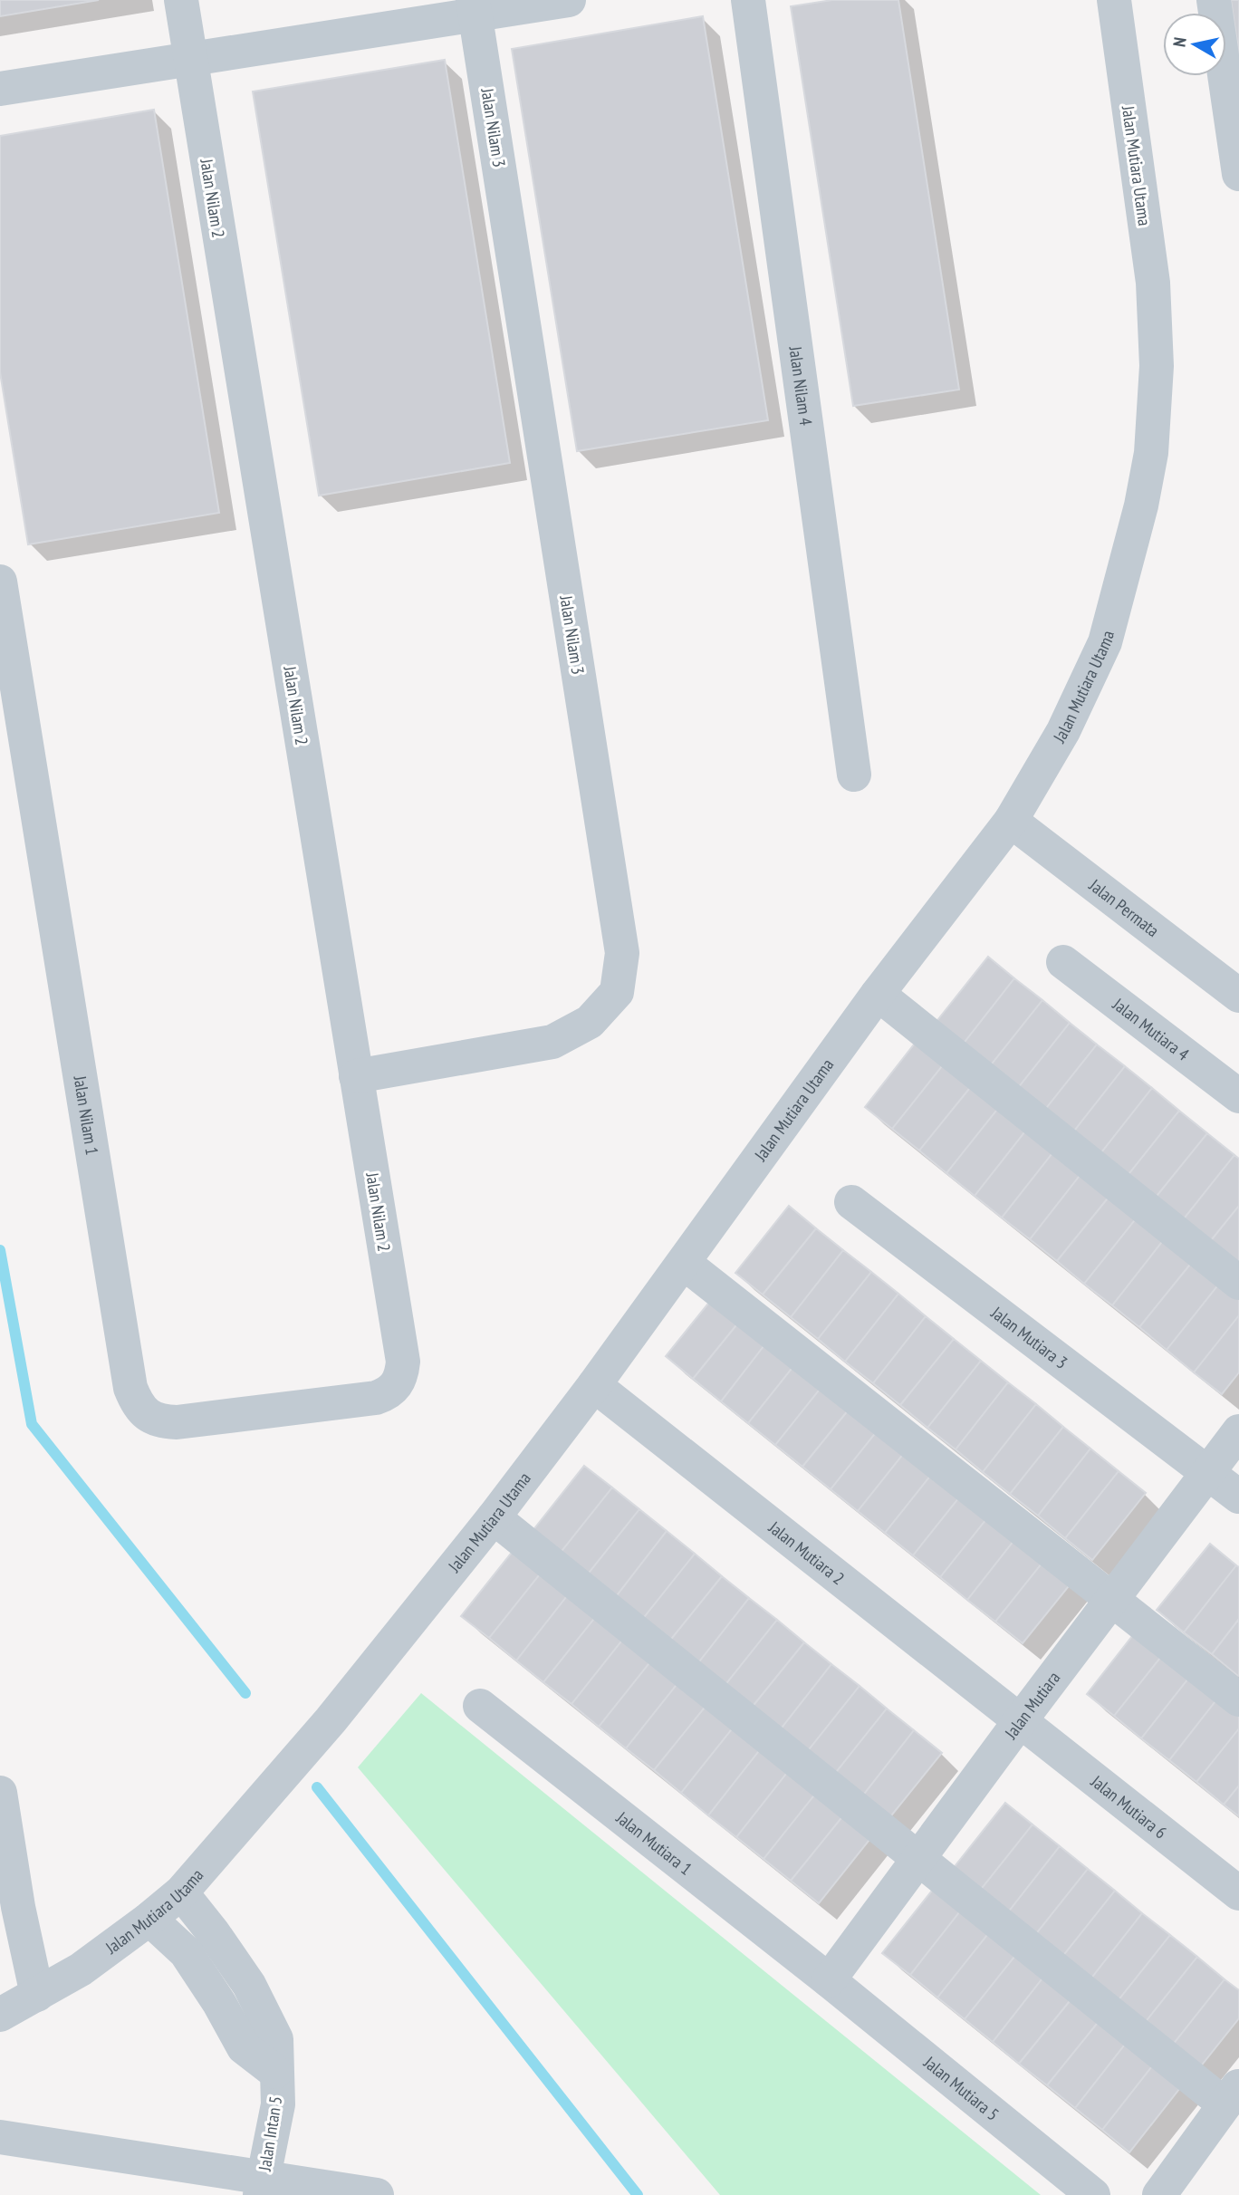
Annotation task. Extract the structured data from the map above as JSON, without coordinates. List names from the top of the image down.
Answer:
{
  "streets": {
    "street": [
      "Jalan Nilam 3",
      "Jalan Mutiara Utama",
      "Jalan Nilam 2",
      "Jalan Nilam 4",
      "Jalan Permata",
      "Jalan Mutiara 4",
      "Jalan Nilam 1",
      "Jalan Mutiara 3",
      "Jalan Mutiara 2",
      "Jalan Mutiara",
      "Jalan Mutiara 6",
      "Jalan Mutiara 1",
      "Jalan Mutiara 5",
      "Jalan Intan 5"
    ]
  },
  "crossings": [
    ["Jalan Nilam 3", "Jalan Nilam 2"],
    ["Jalan Mutiara Utama", "Jalan Permata"],
    ["Jalan Mutiara Utama", "Jalan Mutiara 2"],
    ["Jalan Mutiara Utama", "Jalan Intan 5"],
    ["Jalan Nilam 2", "Jalan Nilam 1"],
    ["Jalan Mutiara 3", "Jalan Mutiara"],
    ["Jalan Mutiara 2", "Jalan Mutiara"],
    ["Jalan Mutiara 2", "Jalan Mutiara 6"],
    ["Jalan Mutiara", "Jalan Mutiara 6"],
    ["Jalan Mutiara", "Jalan Mutiara 1"],
    ["Jalan Mutiara", "Jalan Mutiara 5"],
    ["Jalan Mutiara 1", "Jalan Mutiara 5"]
  ],
  "north": "left"
}
